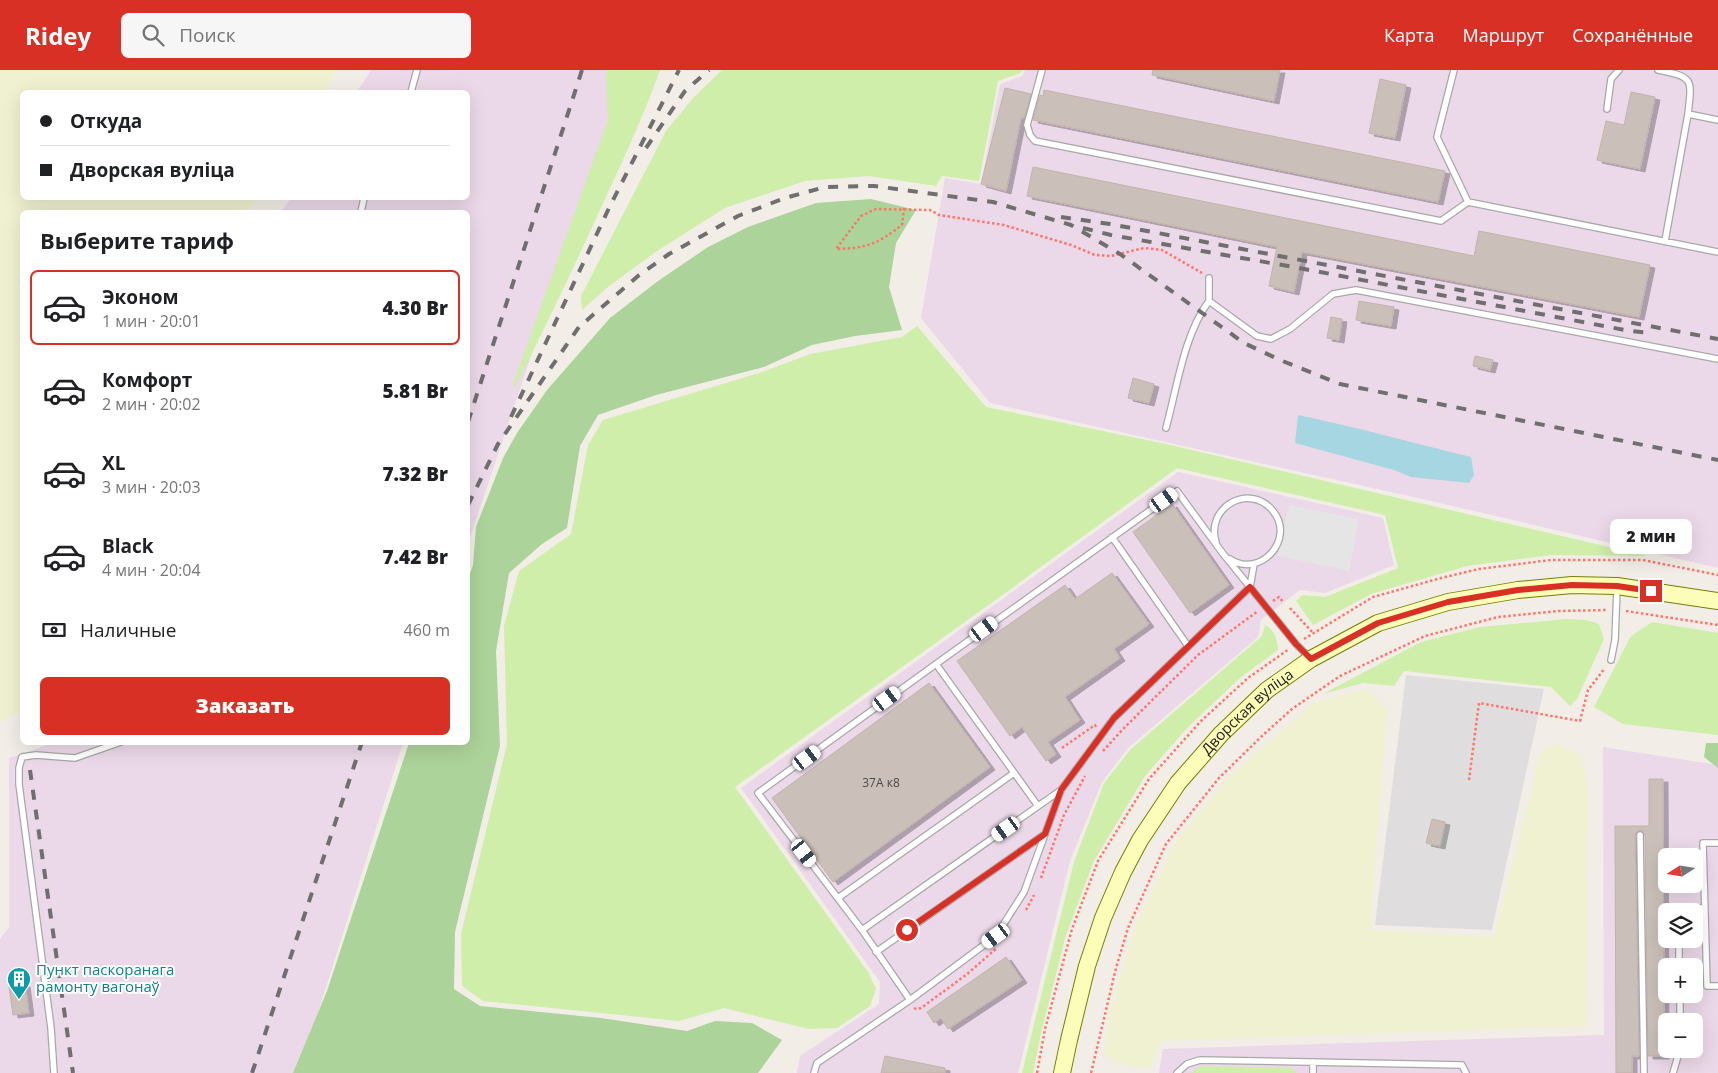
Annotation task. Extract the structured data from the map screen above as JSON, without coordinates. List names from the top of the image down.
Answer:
{
  "streets": {
    "street": ["Дворская вуліца"]
  },
  "places": {
    "building": ["Пункт паскоранага рамонту вагонаў"]
  },
  "house_numbers": ["37А к8"],
  "north": "left",
  "page": {
    "header": "Ridey",
    "search": "Поиск",
    "nav": ["Карта", "Маршрут", "Сохранённые"],
    "banner": ["Откуда", "Дворская вуліца"],
    "heading": "Выберите тариф",
    "list": [
      {
        "name": "Эконом",
        "note": "1 мин · 20:01",
        "value": "4.30 Br"
      },
      {
        "name": "Комфорт",
        "note": "2 мин · 20:02",
        "value": "5.81 Br"
      },
      {
        "name": "XL",
        "note": "3 мин · 20:03",
        "value": "7.32 Br"
      },
      {
        "name": "Black",
        "note": "4 мин · 20:04",
        "value": "7.42 Br"
      }
    ],
    "bubble": "2 мин",
    "pay": ["Наличные", "460 m"],
    "buttons": "Заказать",
    "map_buttons": ["+", "−"]
  }
}
